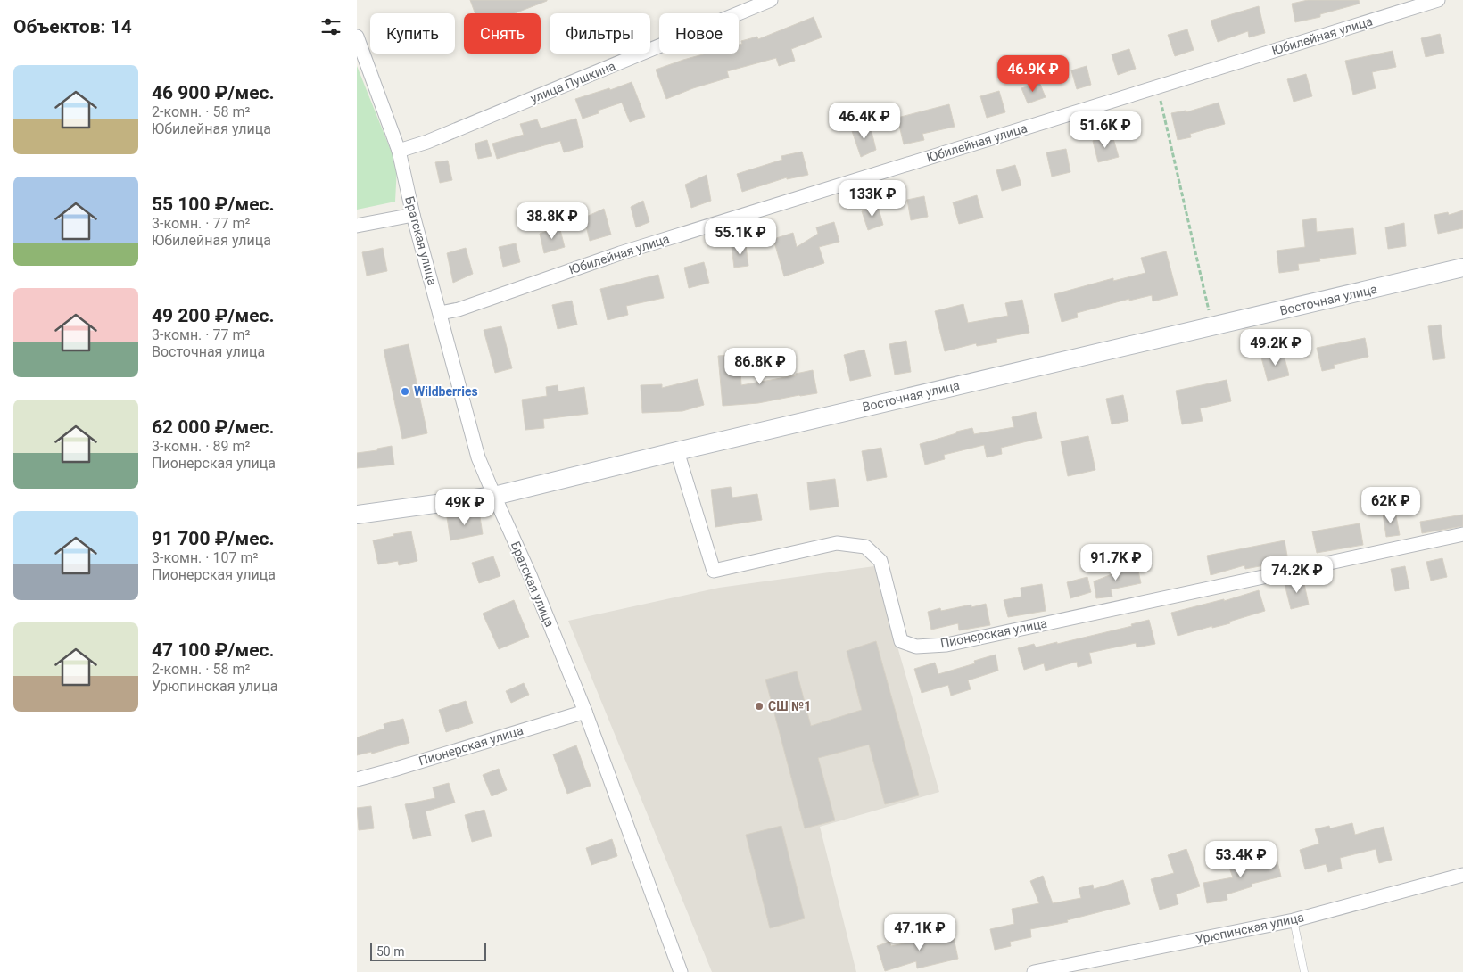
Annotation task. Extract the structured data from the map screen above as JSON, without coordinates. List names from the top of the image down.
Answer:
{
  "streets": {
    "street": [
      "Юбилейная улица",
      "улица Пушкина",
      "Братская улица",
      "Восточная улица",
      "Пионерская улица",
      "Урюпинская улица"
    ]
  },
  "crossings": [
    ["Юбилейная улица", "Братская улица"],
    ["улица Пушкина", "Братская улица"],
    ["Братская улица", "Восточная улица"],
    ["Братская улица", "Пионерская улица"],
    ["Восточная улица", "Пионерская улица"]
  ],
  "places": ["Wildberries", "СШ №1"],
  "scale_bar": "50 m",
  "page": {
    "heading": "Объектов: 14",
    "chip": [
      "Купить",
      "Снять",
      "Фильтры",
      "Новое"
    ],
    "list": [
      {
        "name": "46 900 ₽/мес.",
        "note": "2-комн. · 58 m² · Юбилейная улица"
      },
      {
        "name": "55 100 ₽/мес.",
        "note": "3-комн. · 77 m² · Юбилейная улица"
      },
      {
        "name": "49 200 ₽/мес.",
        "note": "3-комн. · 77 m² · Восточная улица"
      },
      {
        "name": "62 000 ₽/мес.",
        "note": "3-комн. · 89 m² · Пионерская улица"
      },
      {
        "name": "91 700 ₽/мес.",
        "note": "3-комн. · 107 m² · Пионерская улица"
      },
      {
        "name": "47 100 ₽/мес.",
        "note": "2-комн. · 58 m² · Урюпинская улица"
      }
    ],
    "price": [
      "46.9K ₽",
      "46.4K ₽",
      "51.6K ₽",
      "133K ₽",
      "38.8K ₽",
      "55.1K ₽",
      "49.2K ₽",
      "86.8K ₽",
      "62K ₽",
      "49K ₽",
      "91.7K ₽",
      "74.2K ₽",
      "53.4K ₽",
      "47.1K ₽"
    ],
    "scale": "50 m"
  }
}
